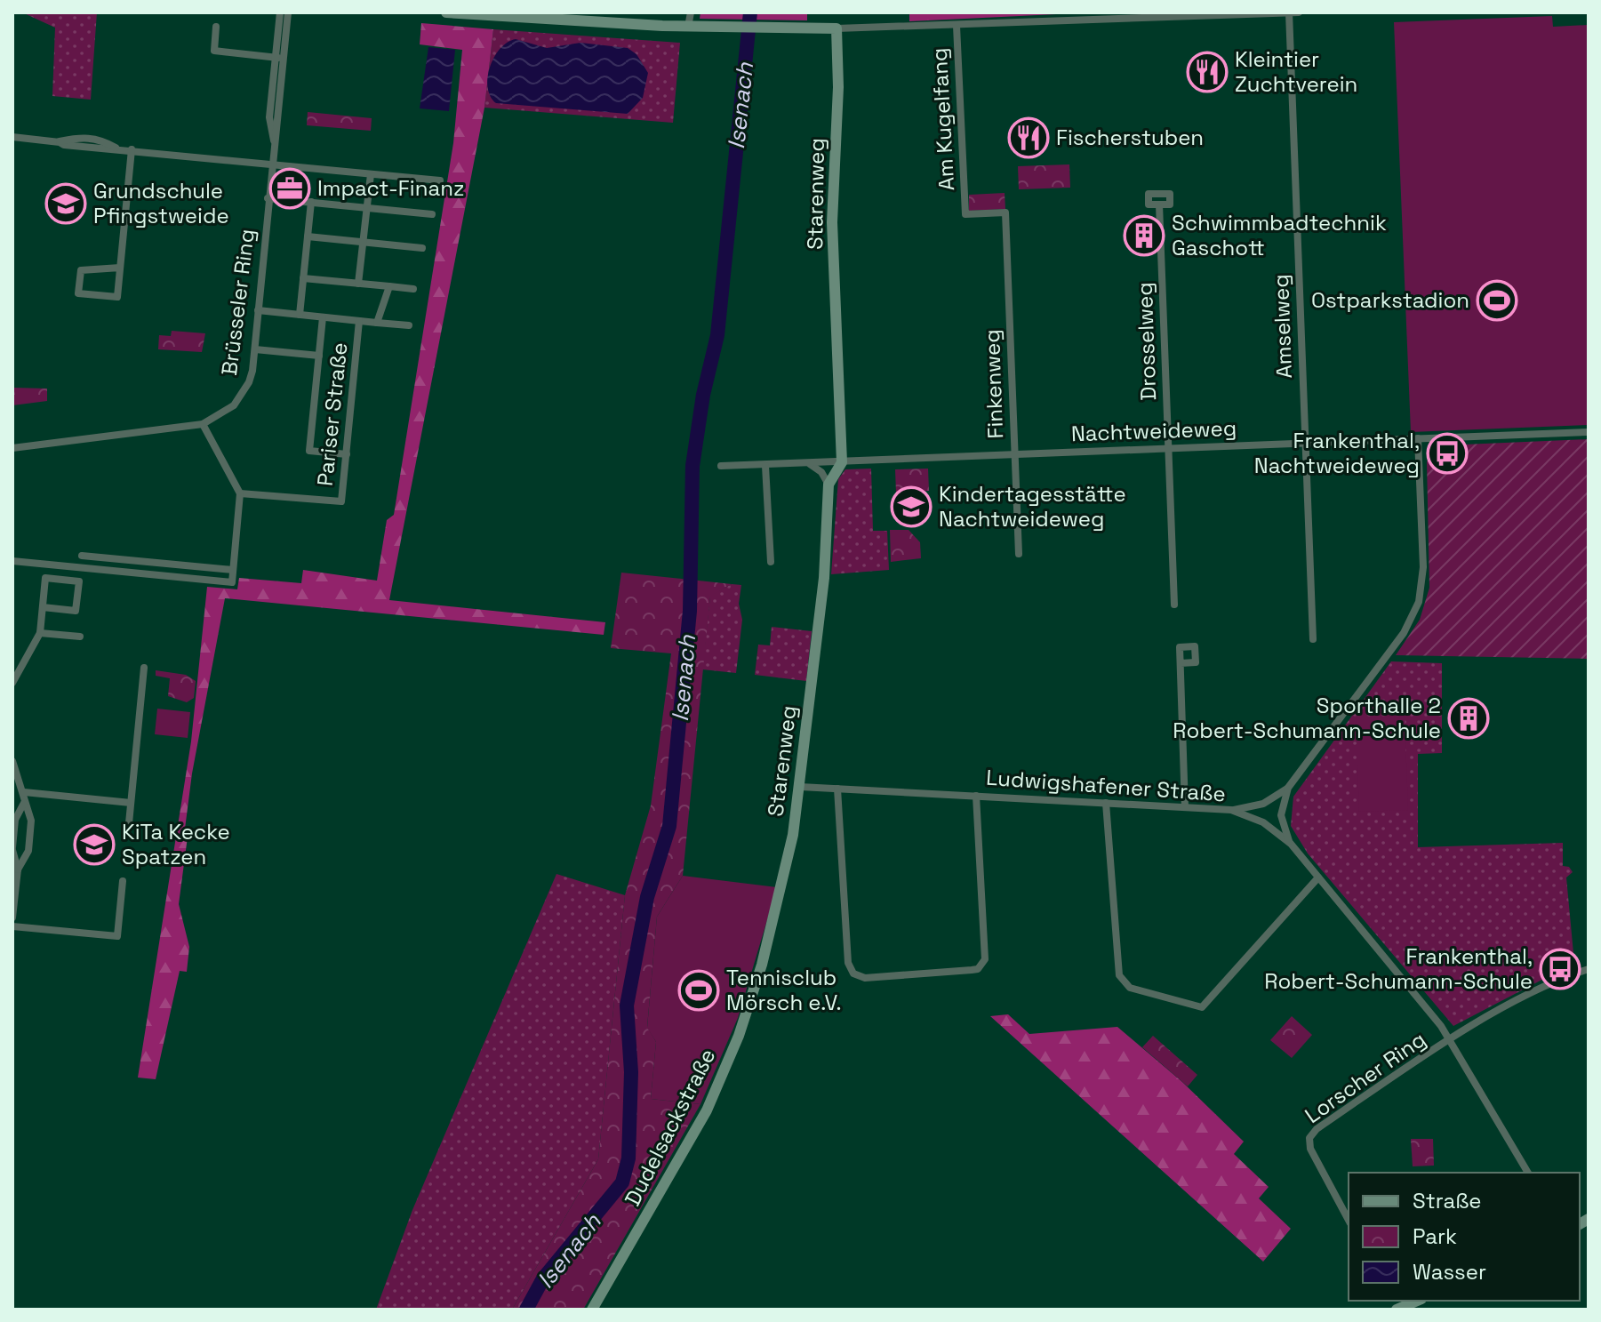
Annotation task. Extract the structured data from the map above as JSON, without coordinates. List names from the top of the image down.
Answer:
{
  "streets": {
    "street": [
      "Am Kugelfang",
      "Starenweg",
      "Brüsseler Ring",
      "Amselweg",
      "Drosselweg",
      "Finkenweg",
      "Pariser Straße",
      "Nachtweideweg",
      "Ludwigshafener Straße",
      "Lorscher Ring",
      "Dudelsackstraße"
    ]
  },
  "crossings": [
    ["Am Kugelfang", "Finkenweg"],
    ["Starenweg", "Nachtweideweg"],
    ["Starenweg", "Ludwigshafener Straße"],
    ["Starenweg", "Dudelsackstraße"],
    ["Brüsseler Ring", "Pariser Straße"],
    ["Amselweg", "Nachtweideweg"],
    ["Drosselweg", "Nachtweideweg"],
    ["Finkenweg", "Nachtweideweg"],
    ["Ludwigshafener Straße", "Lorscher Ring"]
  ],
  "water": ["Isenach"],
  "places": {
    "restaurant": ["Kleintier Zuchtverein", "Fischerstuben"],
    "office": ["Impact-Finanz"],
    "school or university": ["Grundschule Pfingstweide", "Kindertagesstätte Nachtweideweg", "KiTa Kecke Spatzen"],
    "building": ["Schwimmbadtechnik Gaschott", "Sporthalle 2 Robert-Schumann-Schule"],
    "sports": ["Ostparkstadion", "Tennisclub Mörsch e.V."],
    "bus stop": ["Frankenthal, Nachtweideweg", "Frankenthal, Robert-Schumann-Schule"]
  },
  "legend": ["Straße", "Park", "Wasser"]
}
